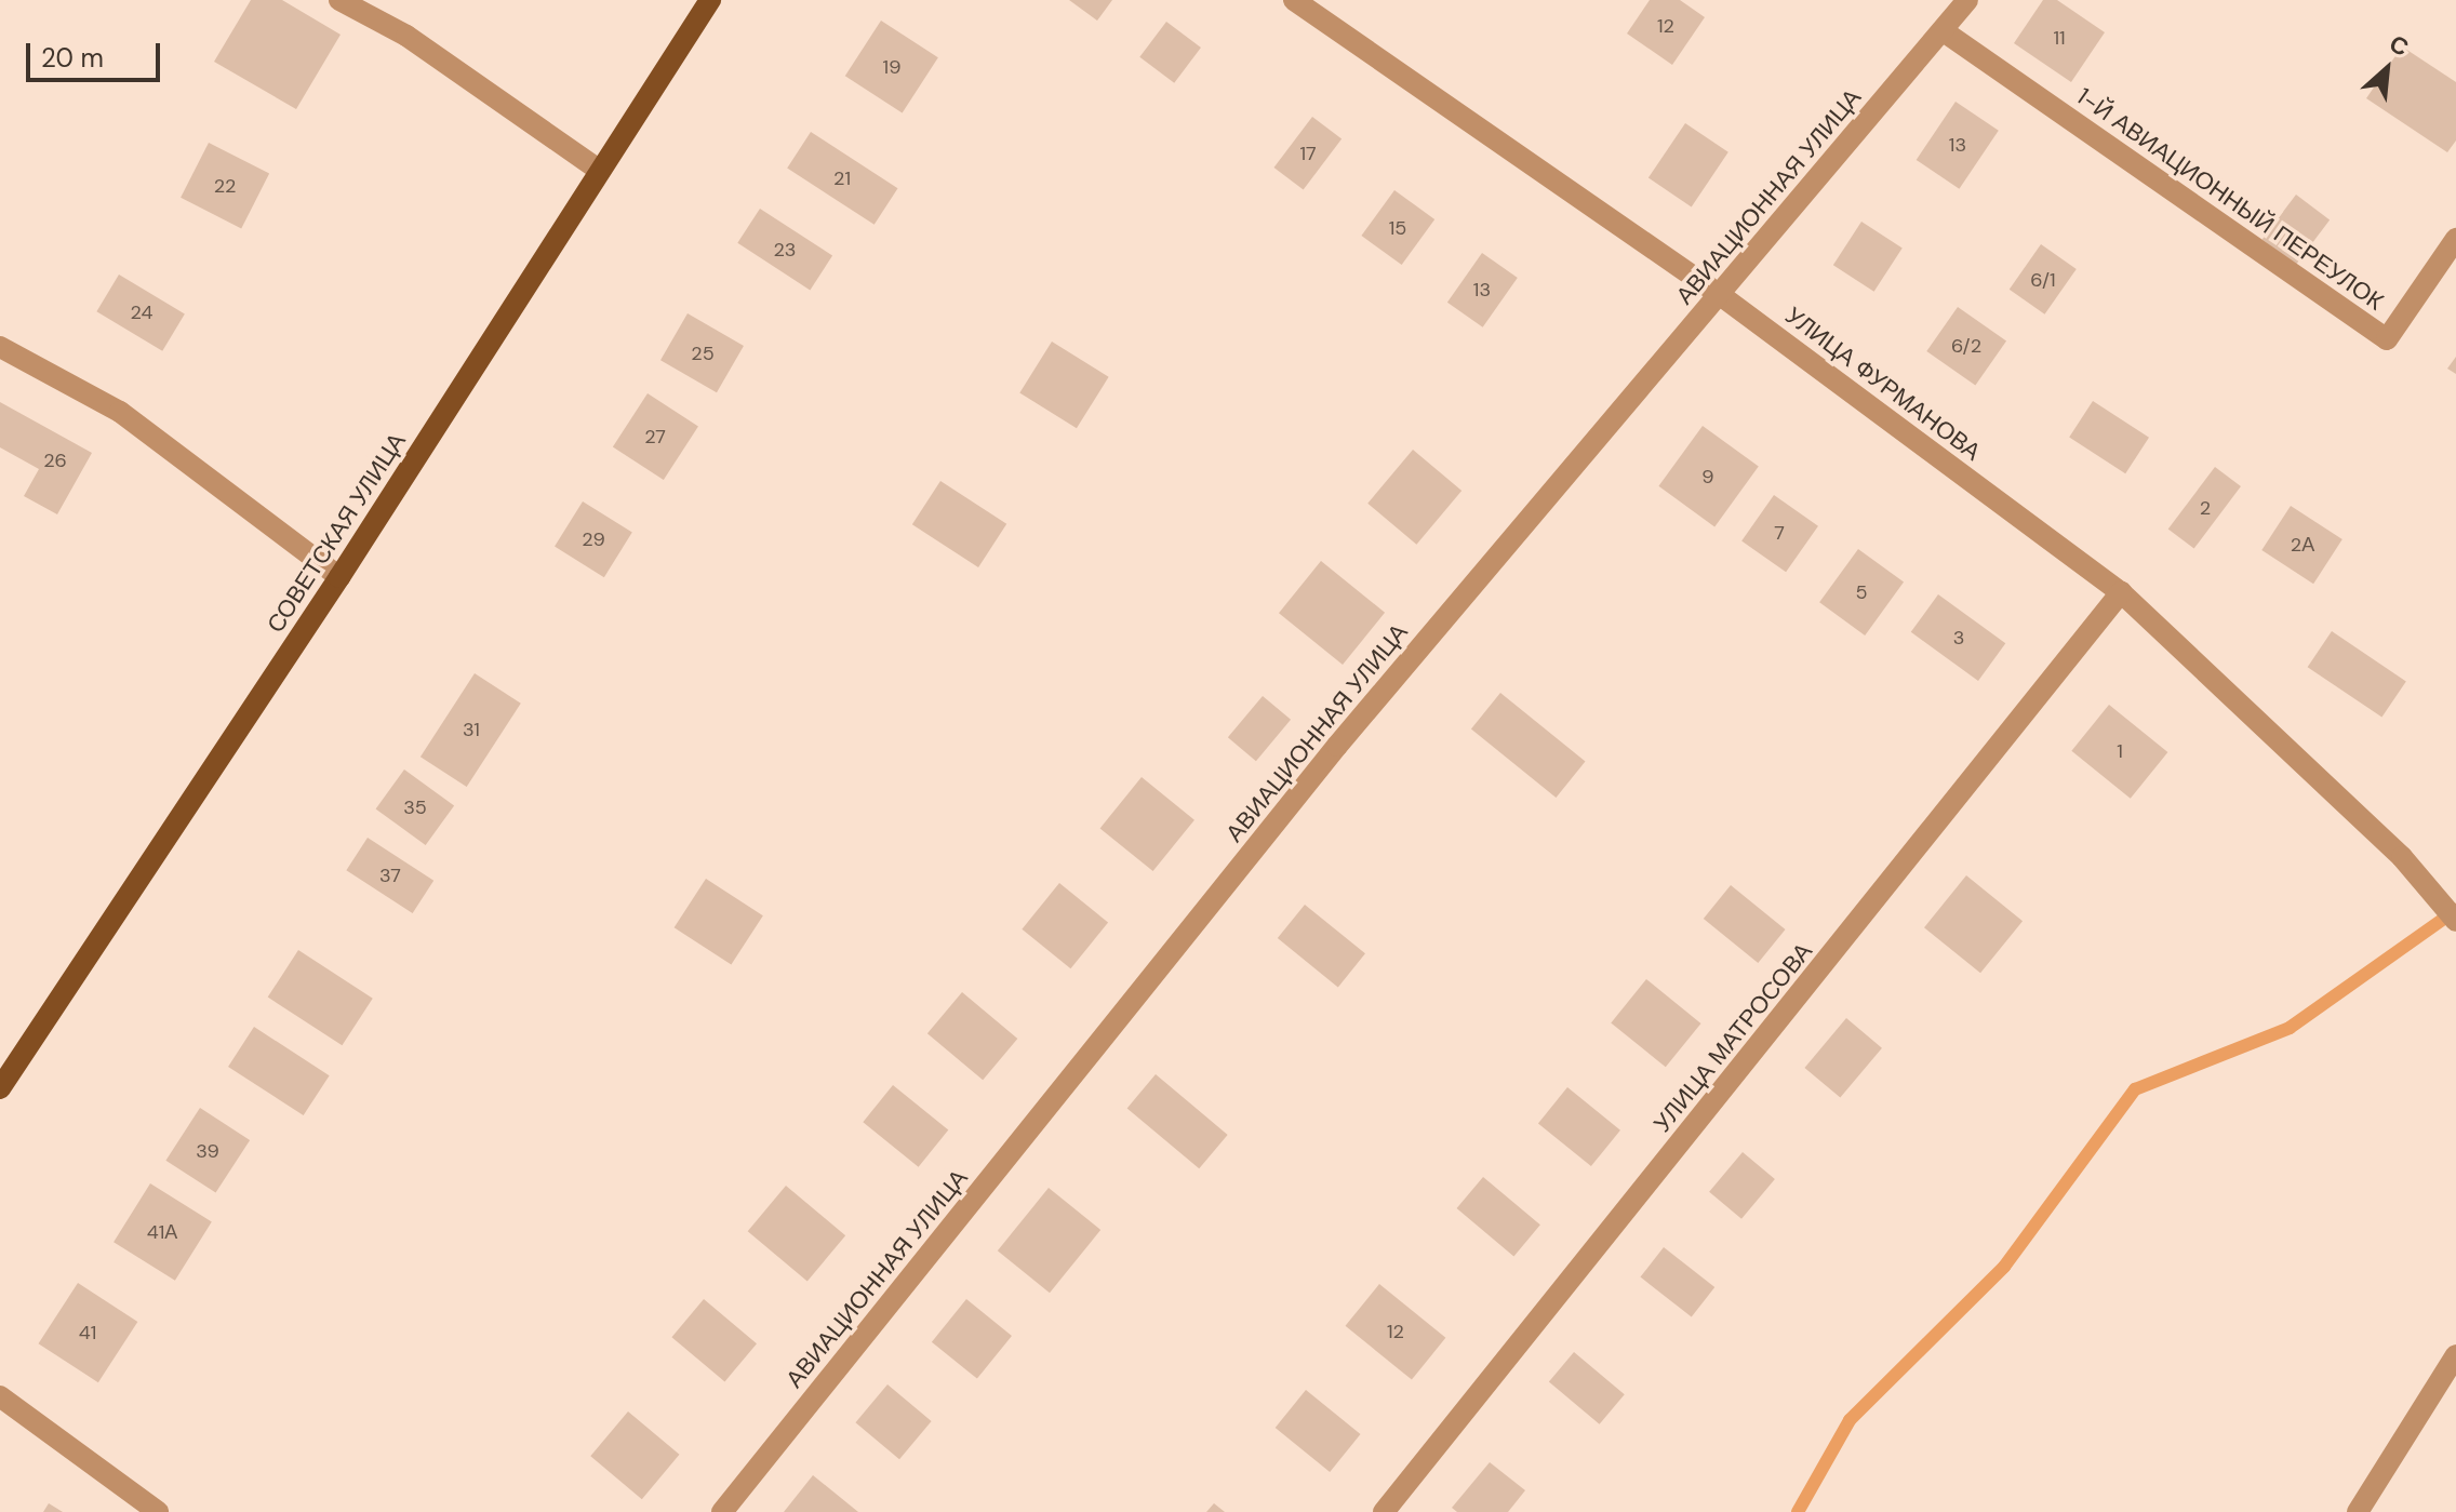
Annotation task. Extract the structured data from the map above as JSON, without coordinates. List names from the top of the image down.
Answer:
{
  "streets": {
    "main road": ["СОВЕТСКАЯ УЛИЦА"],
    "street": [
      "АВИАЦИОННАЯ УЛИЦА",
      "1-Й АВИАЦИОННЫЙ ПЕРЕУЛОК",
      "УЛИЦА ФУРМАНОВА",
      "УЛИЦА МАТРОСОВА"
    ]
  },
  "crossings": [
    ["АВИАЦИОННАЯ УЛИЦА", "1-Й АВИАЦИОННЫЙ ПЕРЕУЛОК"],
    ["АВИАЦИОННАЯ УЛИЦА", "УЛИЦА ФУРМАНОВА"],
    ["УЛИЦА ФУРМАНОВА", "УЛИЦА МАТРОСОВА"]
  ],
  "house_numbers": [
    "12",
    "11",
    "19",
    "13",
    "17",
    "21",
    "22",
    "15",
    "23",
    "6/1",
    "13",
    "24",
    "6/2",
    "25",
    "27",
    "26",
    "9",
    "2",
    "7",
    "29",
    "2А",
    "5",
    "3",
    "31",
    "1",
    "35",
    "37",
    "39",
    "41А",
    "12",
    "41"
  ],
  "scale_bar": "20 m",
  "north": "top right"
}
